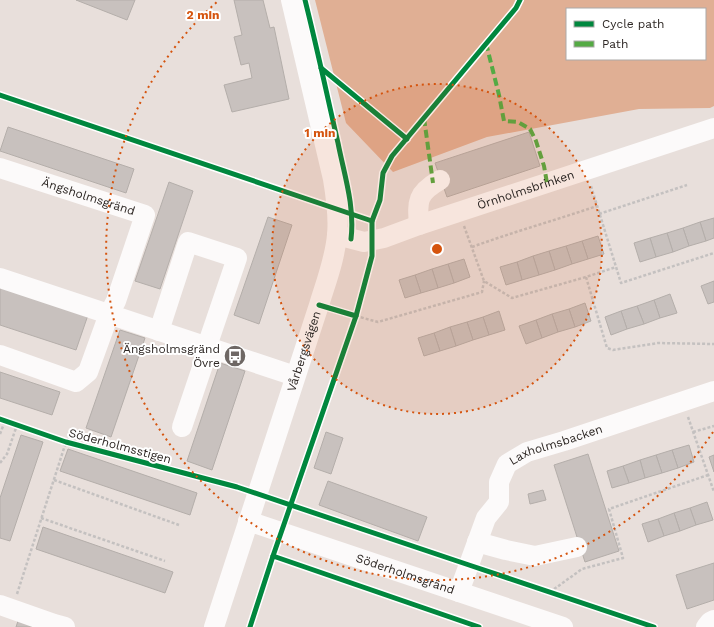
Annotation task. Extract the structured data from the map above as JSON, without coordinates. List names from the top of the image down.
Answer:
{
  "streets": {
    "street": [
      "Örnholmsbrinken",
      "Ängsholmsgränd",
      "Vårbergsvägen",
      "Laxholmsbacken",
      "Söderholmsgränd"
    ],
    "cycle path": ["Söderholmsstigen"]
  },
  "crossings": [
    ["Örnholmsbrinken", "Vårbergsvägen"],
    ["Vårbergsvägen", "Söderholmsgränd"],
    ["Laxholmsbacken", "Söderholmsgränd"]
  ],
  "places": {
    "bus stop": ["Ängsholmsgränd Övre"]
  },
  "legend": ["Cycle path", "Path"],
  "rings": ["2 min", "1 min"]
}
